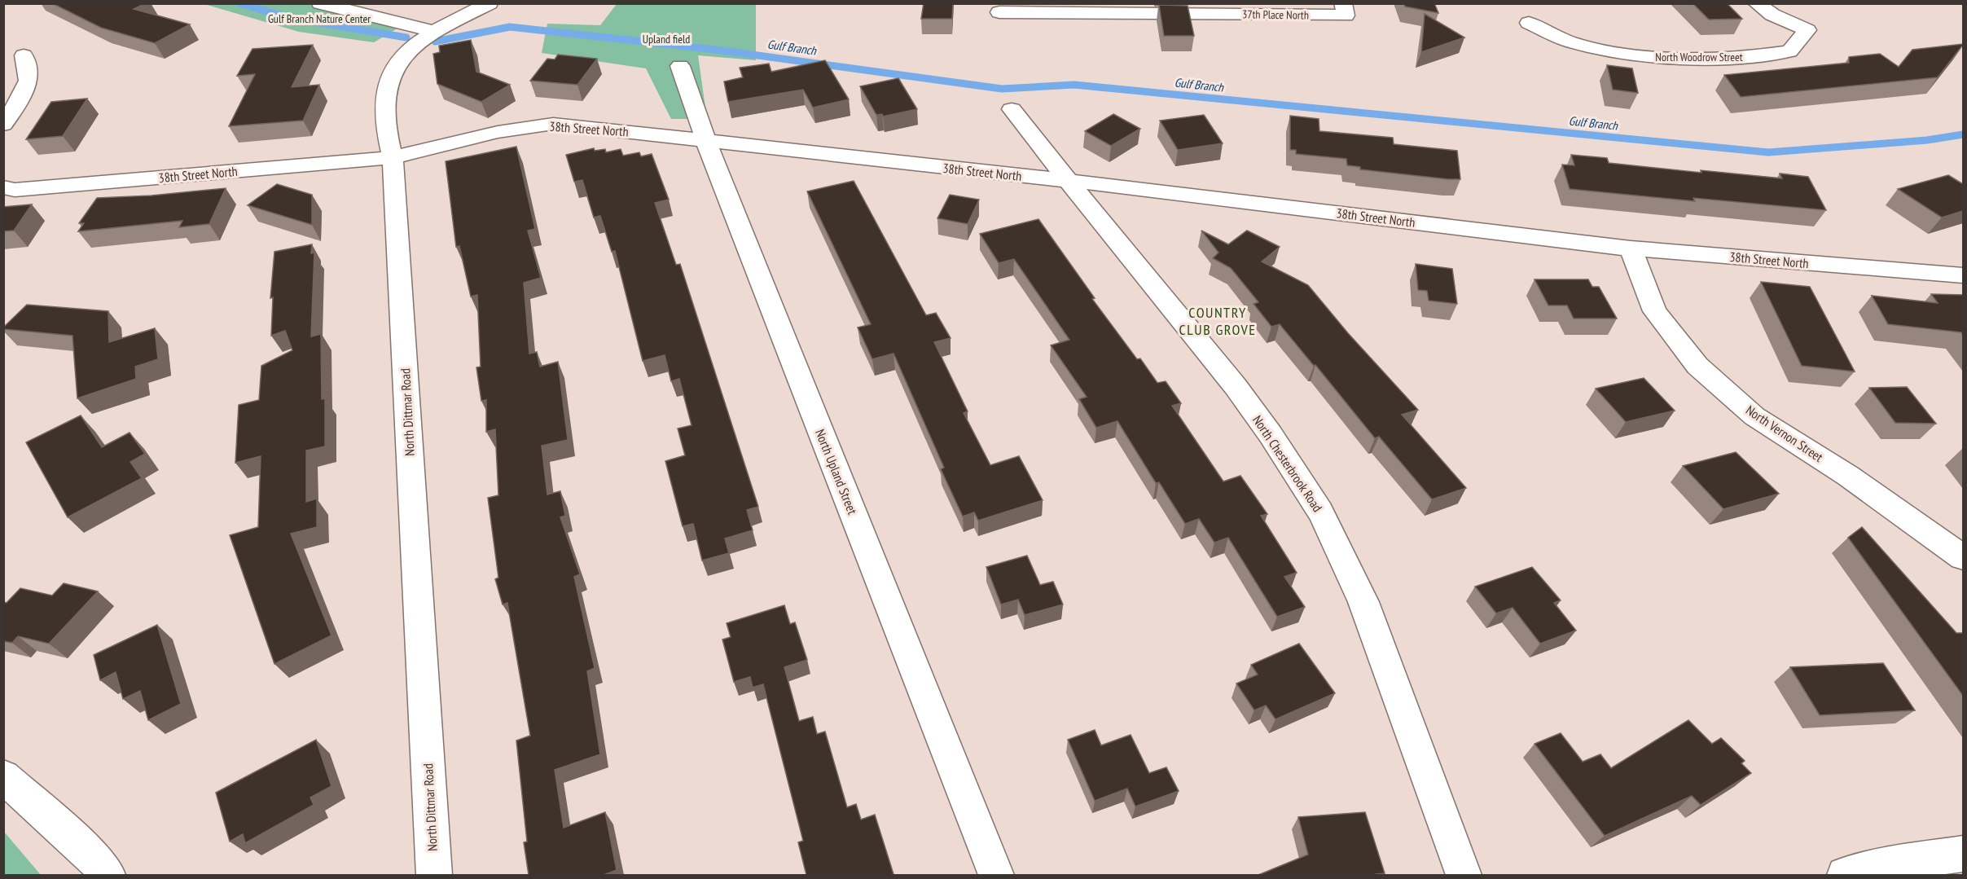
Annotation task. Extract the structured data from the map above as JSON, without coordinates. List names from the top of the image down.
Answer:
{
  "streets": {
    "street": [
      "37th Place North",
      "North Woodrow Street",
      "38th Street North",
      "North Dittmar Road",
      "North Vernon Street",
      "North Chesterbrook Road",
      "North Upland Street"
    ]
  },
  "crossings": [
    ["38th Street North", "North Dittmar Road"],
    ["38th Street North", "North Vernon Street"],
    ["38th Street North", "North Chesterbrook Road"],
    ["38th Street North", "North Upland Street"]
  ],
  "districts": ["COUNTRY CLUB GROVE"],
  "water": ["Gulf Branch"],
  "parks": ["Gulf Branch Nature Center", "Upland field"]
}
